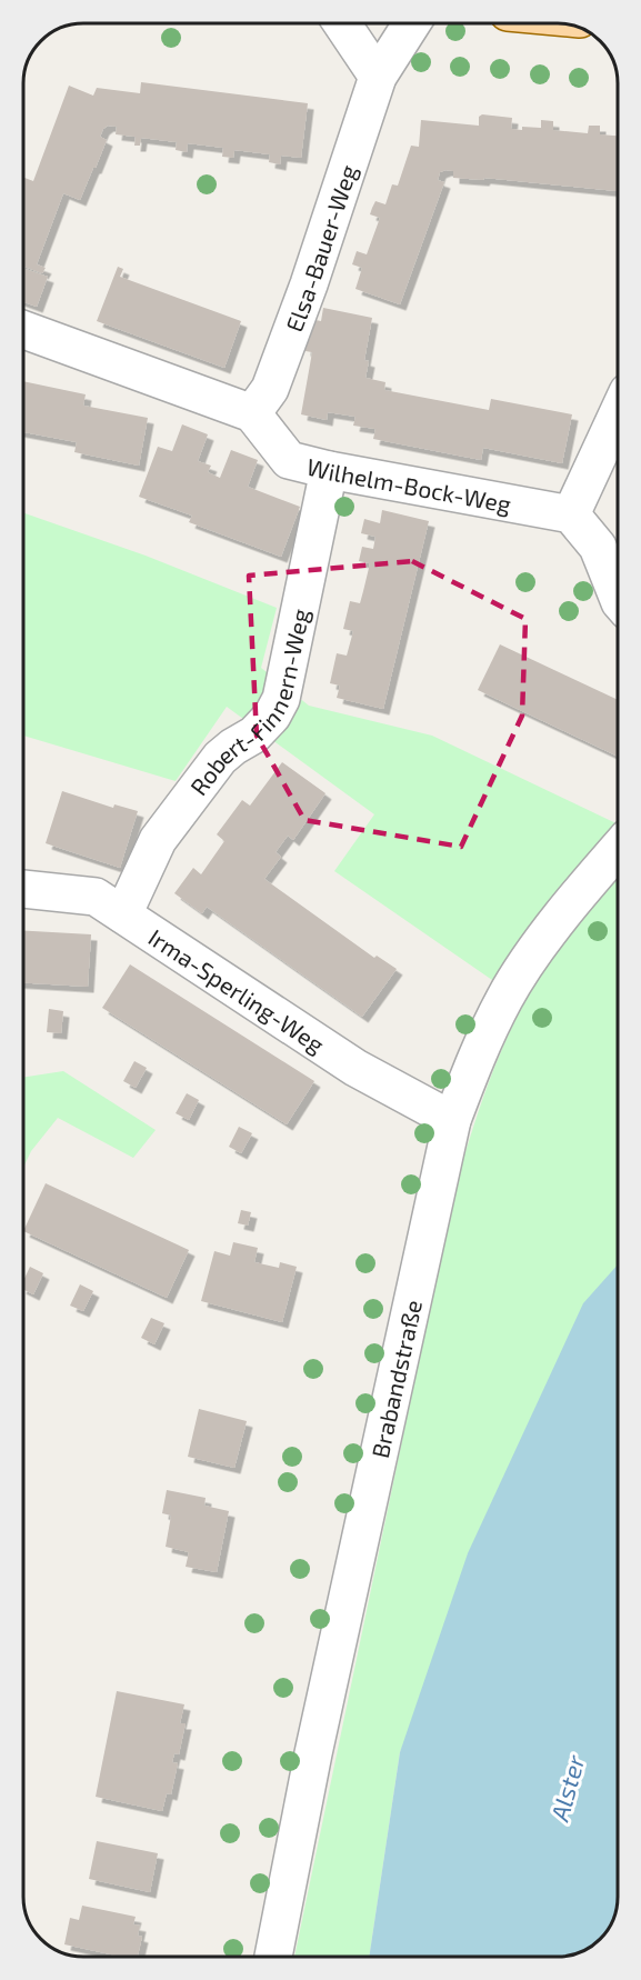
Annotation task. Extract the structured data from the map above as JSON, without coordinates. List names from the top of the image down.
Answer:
{
  "streets": {
    "street": [
      "Elsa-Bauer-Weg",
      "Wilhelm-Bock-Weg",
      "Robert-Finnern-Weg",
      "Irma-Sperling-Weg",
      "Brabandstraße"
    ]
  },
  "crossings": [
    ["Elsa-Bauer-Weg", "Wilhelm-Bock-Weg"],
    ["Wilhelm-Bock-Weg", "Robert-Finnern-Weg"],
    ["Robert-Finnern-Weg", "Irma-Sperling-Weg"],
    ["Irma-Sperling-Weg", "Brabandstraße"]
  ],
  "water": ["Alster"]
}
